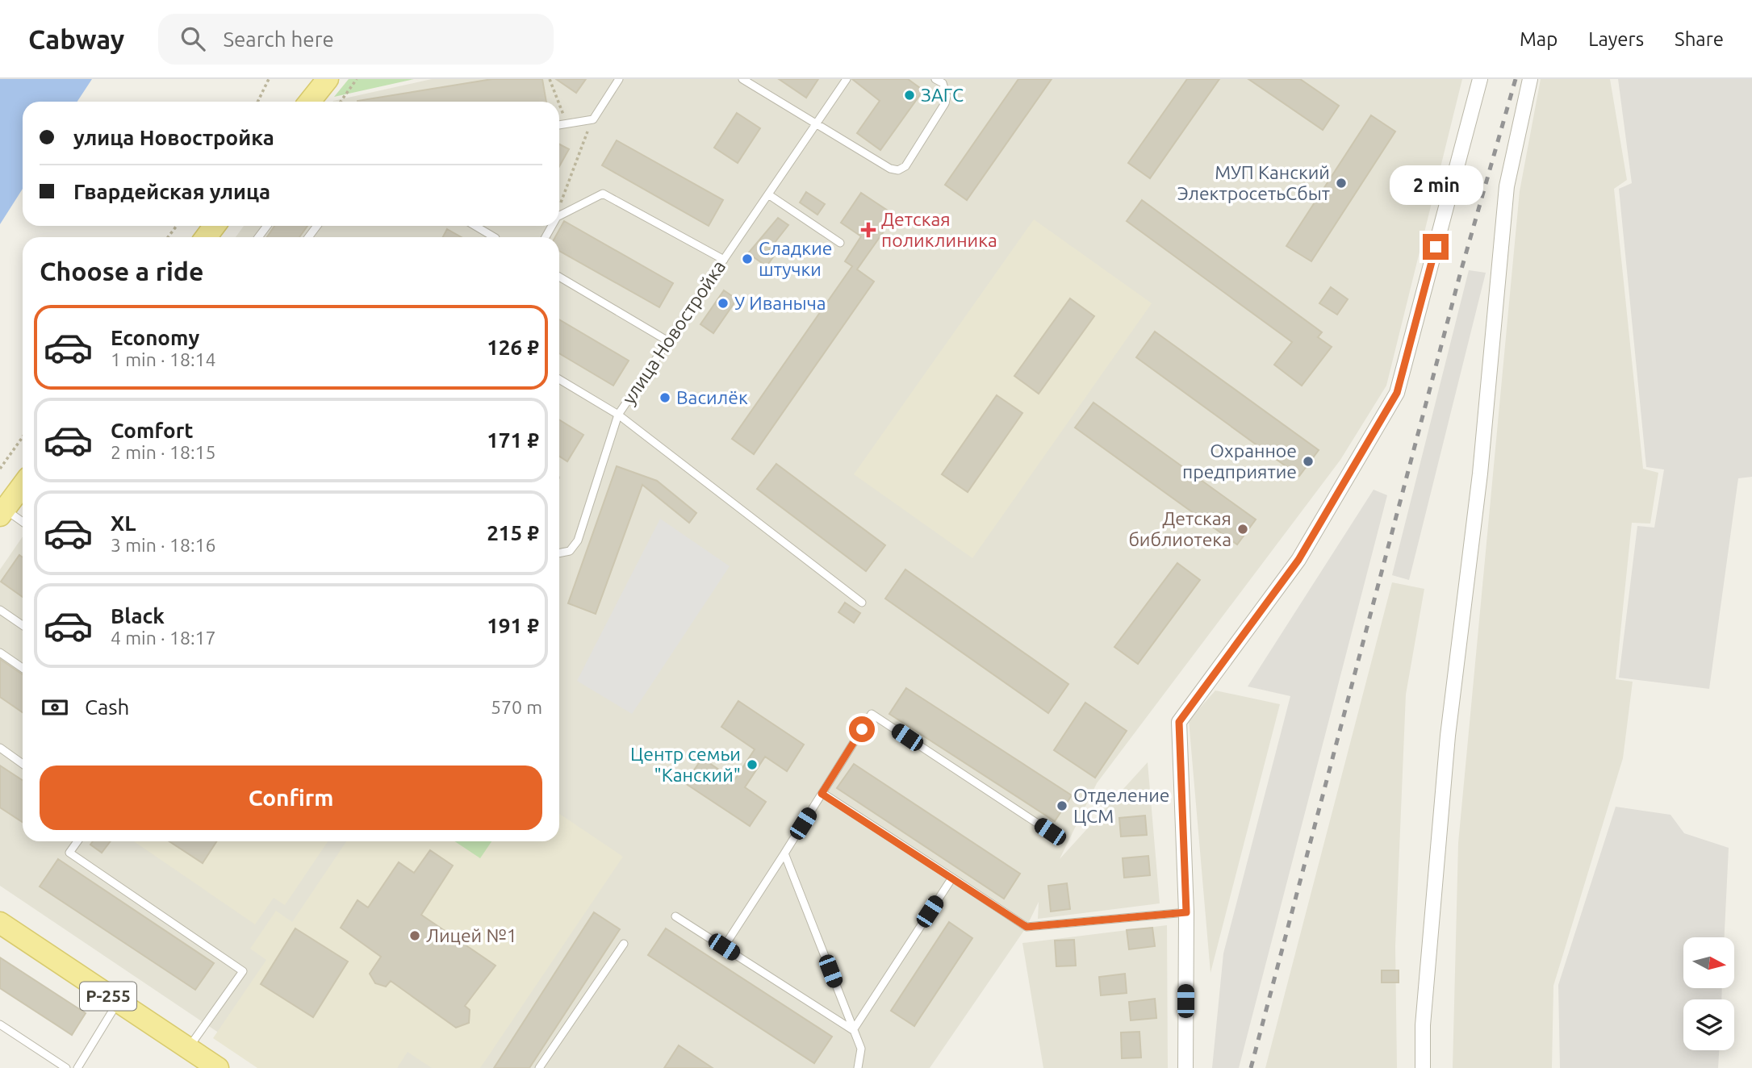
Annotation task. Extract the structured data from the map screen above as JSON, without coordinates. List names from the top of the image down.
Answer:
{
  "streets": {
    "main road": ["Р-255"],
    "lane": ["улица Новостройка"]
  },
  "places": {
    "other": [
      "ЗАГС",
      "МУП Канский ЭлектросетьСбыт",
      "Сладкие штучки",
      "У Иваныча",
      "Василёк",
      "Охранное предприятие",
      "Детская библиотека",
      "Центр семьи \"Канский\"",
      "Отделение ЦСМ",
      "Лицей №1"
    ],
    "health": ["Детская поликлиника"]
  },
  "north": "right",
  "page": {
    "header": "Cabway",
    "search": "Search here",
    "nav": ["Map", "Layers", "Share"],
    "banner": ["улица Новостройка", "Гвардейская улица"],
    "bubble": "2 min",
    "heading": "Choose a ride",
    "list": [
      {
        "name": "Economy",
        "note": "1 min · 18:14",
        "value": "126 ₽"
      },
      {
        "name": "Comfort",
        "note": "2 min · 18:15",
        "value": "171 ₽"
      },
      {
        "name": "XL",
        "note": "3 min · 18:16",
        "value": "215 ₽"
      },
      {
        "name": "Black",
        "note": "4 min · 18:17",
        "value": "191 ₽"
      }
    ],
    "pay": ["Cash", "570 m"],
    "buttons": "Confirm"
  }
}
